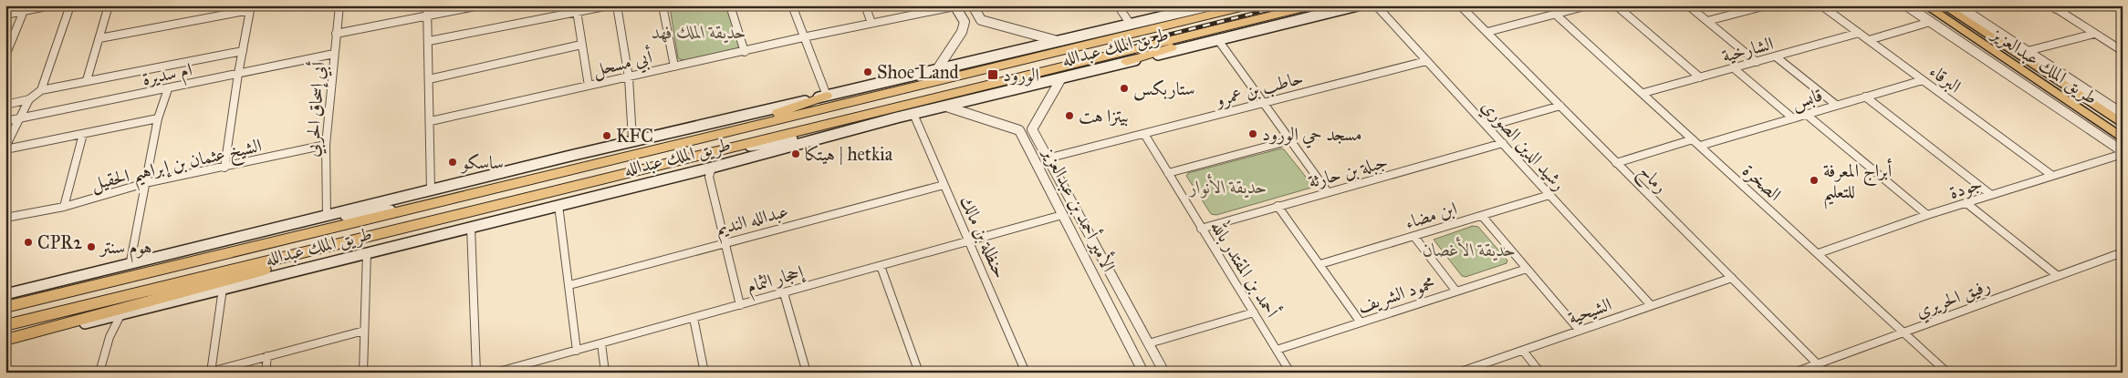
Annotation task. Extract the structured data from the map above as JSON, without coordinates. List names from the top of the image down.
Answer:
{
  "streets": {
    "highway": ["طريق الملك عبدالله"],
    "main road": ["طريق الملك عبدالعزيز"],
    "street": [
      "الشارخية",
      "أبي مسحل",
      "ام سديرة",
      "البرقاء",
      "حاطب بن عمرو",
      "قابس",
      "أبي إسحاق الحربي",
      "رشيد الدين الصوري",
      "الشيخ عثمان بن إبراهيم الحقيل",
      "جبلة بن حارثة",
      "رماح",
      "الصخرة",
      "جودة",
      "الأمير أحمد بن عبدالعزيز",
      "ابن مضاء",
      "عبدالله النديم",
      "حنظلة بن مالك",
      "أحمد بن المقتدر بالله",
      "إحجار الثمام",
      "محمود الشريف",
      "رفيق الحريري",
      "الشيحية"
    ]
  },
  "crossings": [
    ["طريق الملك عبدالله", "الأمير أحمد بن عبدالعزيز"],
    ["طريق الملك عبدالله", "حنظلة بن مالك"],
    ["الشارخية", "البرقاء"],
    ["الشارخية", "الصخرة"],
    ["ام سديرة", "أبي إسحاق الحربي"],
    ["البرقاء", "قابس"],
    ["البرقاء", "جودة"],
    ["حاطب بن عمرو", "رشيد الدين الصوري"],
    ["حاطب بن عمرو", "الأمير أحمد بن عبدالعزيز"],
    ["حاطب بن عمرو", "أحمد بن المقتدر بالله"],
    ["قابس", "الصخرة"],
    ["أبي إسحاق الحربي", "الشيخ عثمان بن إبراهيم الحقيل"],
    ["رشيد الدين الصوري", "جبلة بن حارثة"],
    ["رشيد الدين الصوري", "ابن مضاء"],
    ["رشيد الدين الصوري", "الشيحية"],
    ["جبلة بن حارثة", "أحمد بن المقتدر بالله"],
    ["رماح", "رفيق الحريري"],
    ["رماح", "الشيحية"],
    ["الصخرة", "جودة"],
    ["الصخرة", "رفيق الحريري"],
    ["الأمير أحمد بن عبدالعزيز", "إحجار الثمام"],
    ["عبدالله النديم", "حنظلة بن مالك"],
    ["حنظلة بن مالك", "إحجار الثمام"],
    ["أحمد بن المقتدر بالله", "محمود الشريف"]
  ],
  "parks": ["حديقة الملك فهد", "حديقة الأنوار", "حديقة الأغصان"],
  "places": {
    "other": [
      "Shoe Land",
      "ستاربكس",
      "بيتزا هت",
      "مسجد حي الورود",
      "KFC",
      "هيتكا | hetkia",
      "ساسكو",
      "أبراج المعرفة للتعليم",
      "CPR2",
      "هوم سنتر"
    ],
    "transit": ["الورود"]
  }
}
